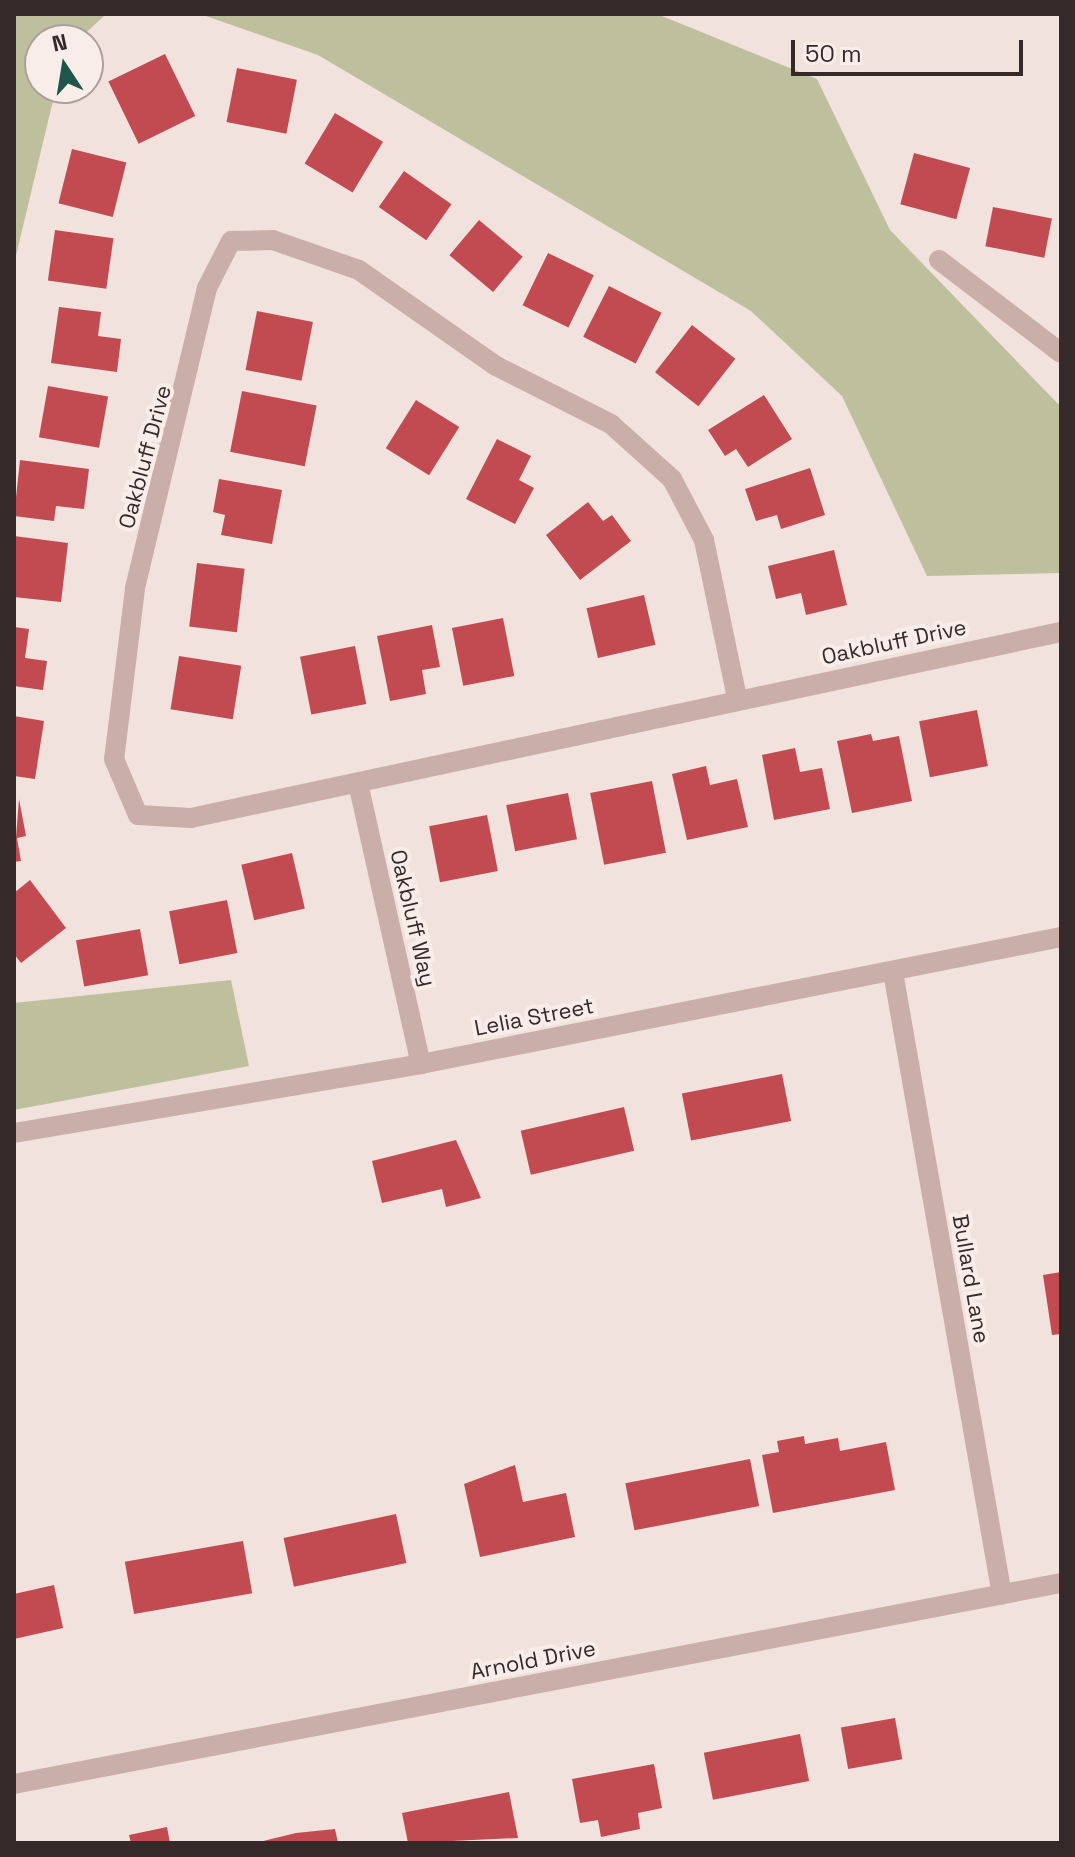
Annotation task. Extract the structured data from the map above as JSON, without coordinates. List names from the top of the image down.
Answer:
{
  "streets": {
    "street": [
      "Oakbluff Drive",
      "Oakbluff Way",
      "Lelia Street",
      "Bullard Lane",
      "Arnold Drive"
    ]
  },
  "crossings": [
    ["Oakbluff Drive", "Oakbluff Way"],
    ["Oakbluff Way", "Lelia Street"],
    ["Lelia Street", "Bullard Lane"],
    ["Bullard Lane", "Arnold Drive"]
  ],
  "scale_bar": "50 m",
  "north": "top"
}
